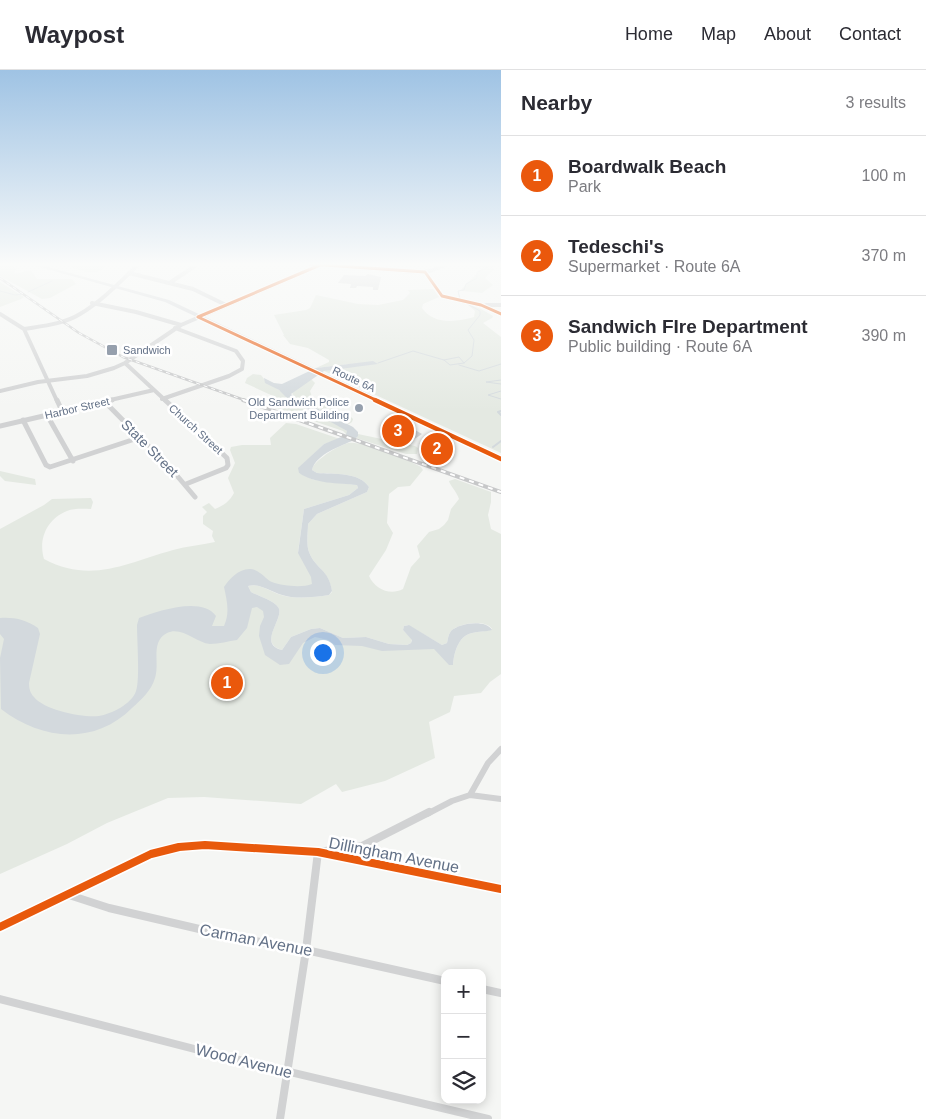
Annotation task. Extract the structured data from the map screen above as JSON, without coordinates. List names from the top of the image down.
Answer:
{
  "streets": {
    "main road": ["Route 6A"],
    "street": [
      "Harbor Street",
      "Church Street",
      "State Street",
      "Dillingham Avenue",
      "Carman Avenue",
      "Wood Avenue"
    ]
  },
  "crossings": [
    ["Harbor Street", "Church Street"],
    ["Harbor Street", "State Street"],
    ["Church Street", "State Street"],
    ["Dillingham Avenue", "Carman Avenue"]
  ],
  "places": {
    "transit": ["Sandwich"],
    "other": ["Old Sandwich Police Department Building"]
  },
  "page": {
    "header": "Waypost",
    "nav": [
      "Home",
      "Map",
      "About",
      "Contact"
    ],
    "heading": ["Nearby", "3 results"],
    "list": [
      {
        "mark": "1",
        "name": "Boardwalk Beach",
        "note": "Park",
        "value": "100 m"
      },
      {
        "mark": "2",
        "name": "Tedeschi's",
        "note": "Supermarket · Route 6A",
        "value": "370 m"
      },
      {
        "mark": "3",
        "name": "Sandwich FIre Department",
        "note": "Public building · Route 6A",
        "value": "390 m"
      }
    ],
    "pins": ["3", "2", "1"],
    "map_buttons": ["+", "−"]
  }
}
